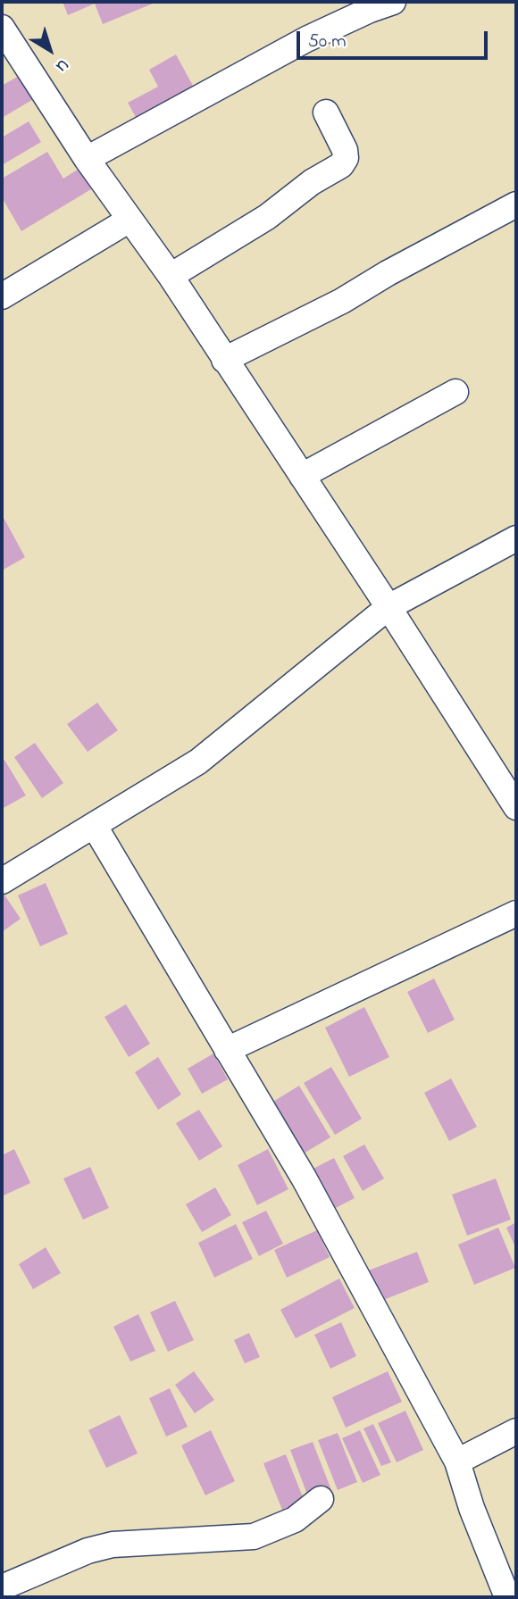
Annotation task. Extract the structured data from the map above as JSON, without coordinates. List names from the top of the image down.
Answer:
{
  "scale_bar": "50 m",
  "north": "bottom right"
}
